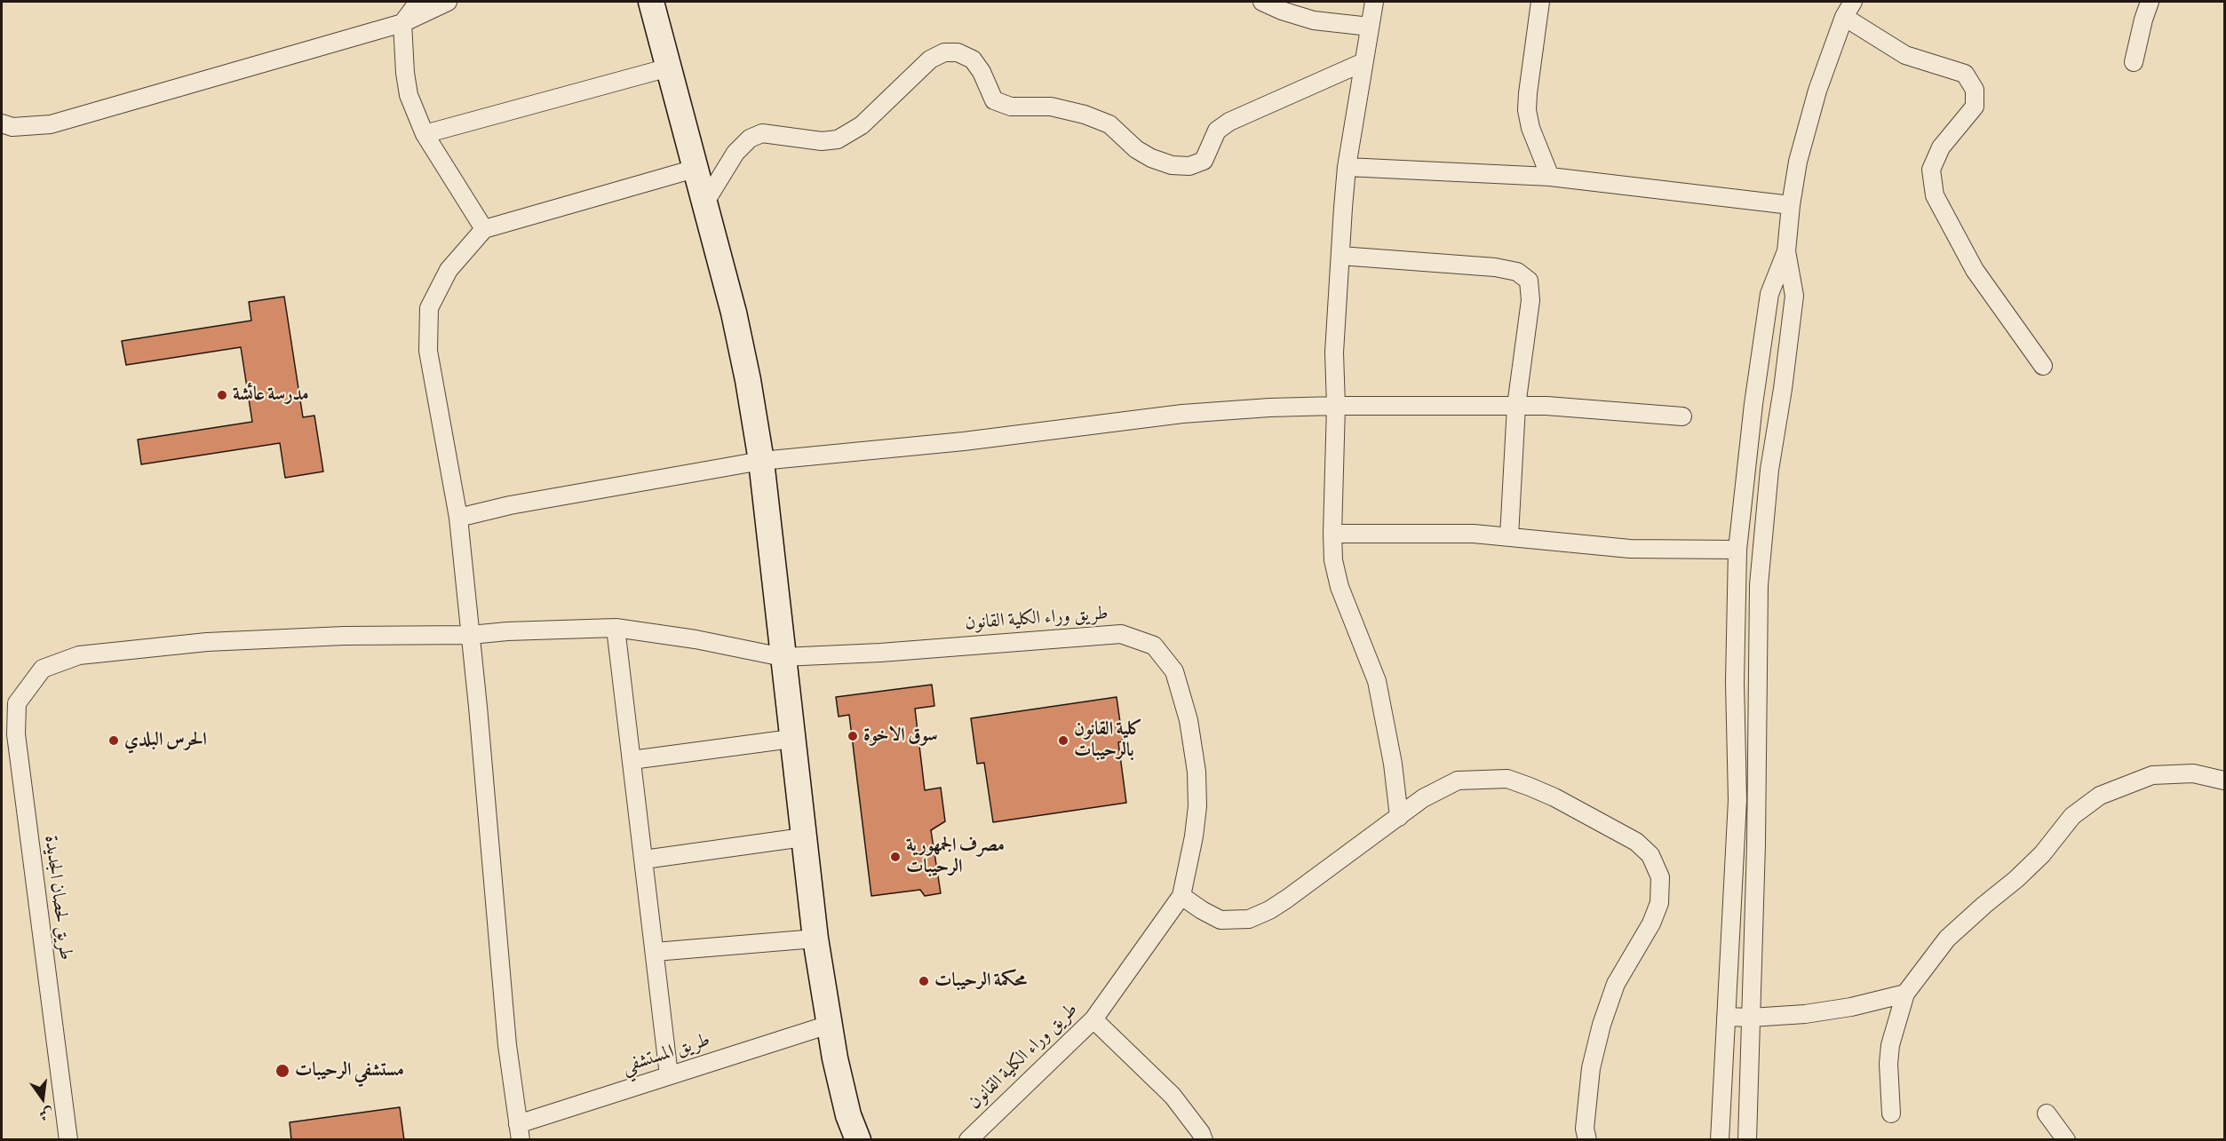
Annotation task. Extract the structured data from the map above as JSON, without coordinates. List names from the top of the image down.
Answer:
{
  "streets": {
    "street": ["طريق وراء الكلية القانون", "طريق لحصان الجديدة", "طريق المستشفي"]
  },
  "crossings": [
    ["طريق وراء الكلية القانون", "طريق لحصان الجديدة"]
  ],
  "places": [
    "مدرسة عائشة",
    "سوق الاخوة",
    "الحرس البلدي",
    "كلية القانون بالرحيبات",
    "مصرف الجمهورية الرحيبات",
    "محكمة الرحيبات",
    "مستشفي الرحيبات"
  ],
  "north": "bottom"
}
